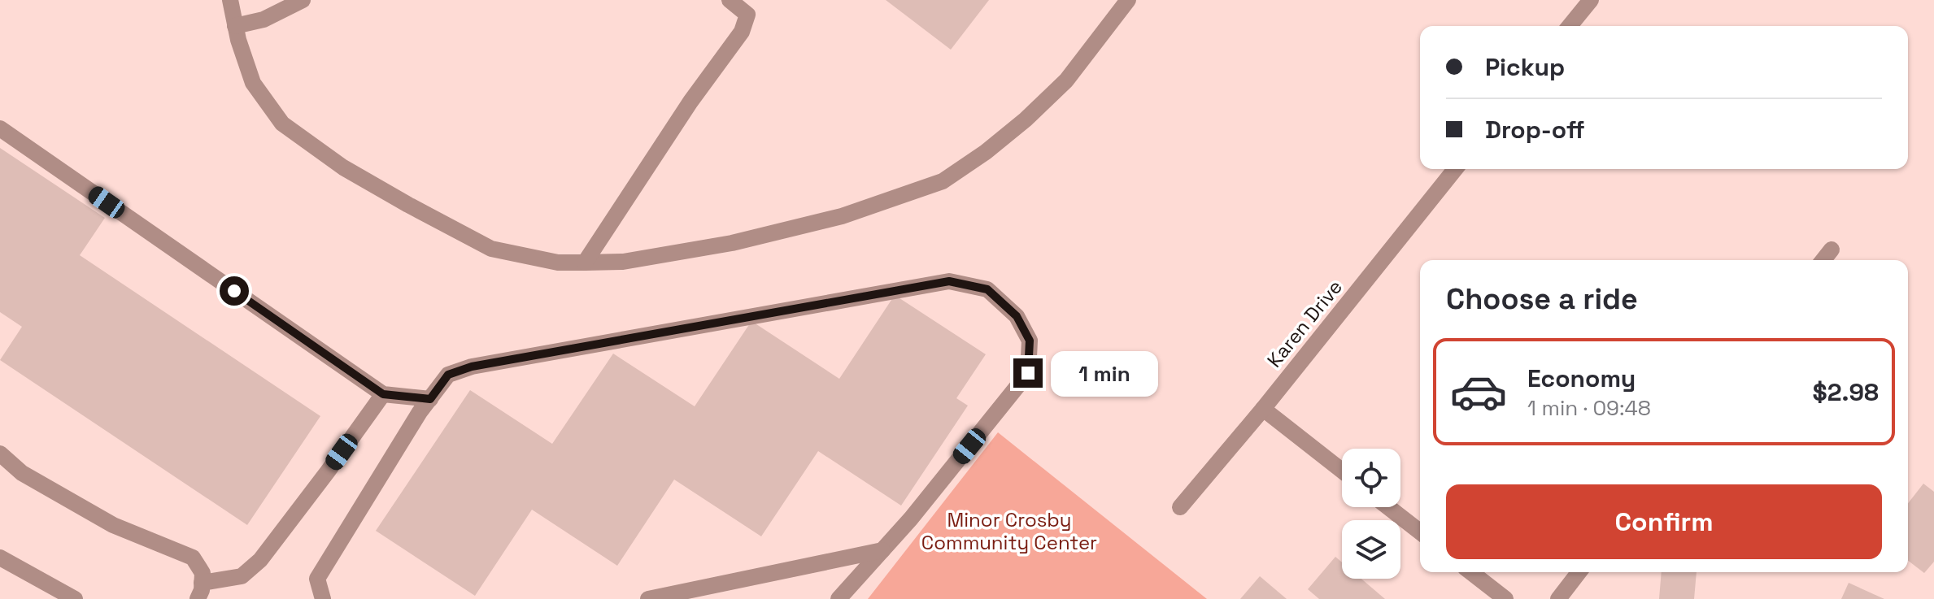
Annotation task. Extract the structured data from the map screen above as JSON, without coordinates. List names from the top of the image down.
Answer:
{
  "streets": {
    "street": ["Karen Drive"]
  },
  "parks": ["Minor Crosby Community Center"],
  "page": {
    "banner": ["Pickup", "Drop-off"],
    "heading": "Choose a ride",
    "list": [
      {
        "name": "Economy",
        "note": "1 min · 09:48",
        "value": "$2.98"
      }
    ],
    "bubble": "1 min",
    "buttons": "Confirm"
  }
}
